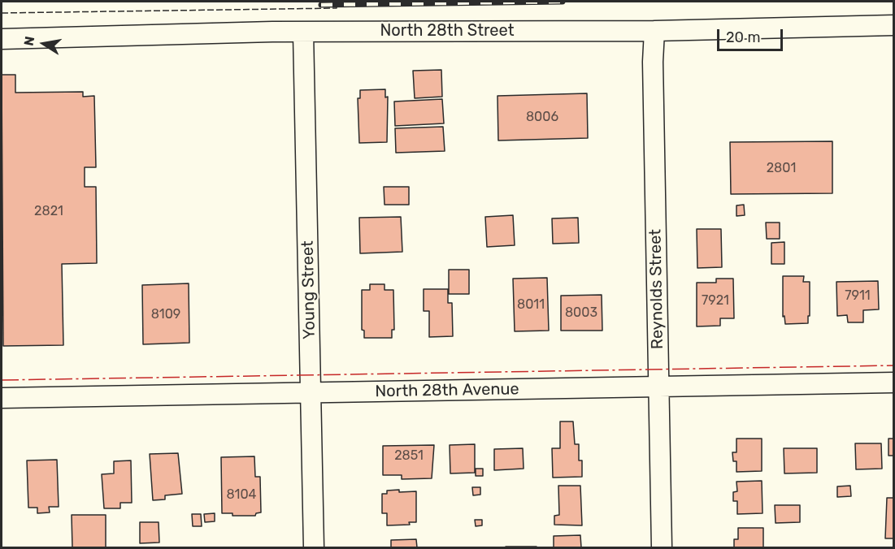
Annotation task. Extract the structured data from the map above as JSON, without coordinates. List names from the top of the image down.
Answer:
{
  "streets": {
    "street": [
      "North 28th Street",
      "Reynolds Street",
      "Young Street",
      "North 28th Avenue"
    ]
  },
  "crossings": [
    ["North 28th Street", "Reynolds Street"],
    ["North 28th Street", "Young Street"],
    ["Reynolds Street", "North 28th Avenue"],
    ["Young Street", "North 28th Avenue"]
  ],
  "house_numbers": [
    "8006",
    "2801",
    "2821",
    "7911",
    "7921",
    "8011",
    "8003",
    "8109",
    "2851",
    "8104"
  ],
  "scale_bar": "20 m",
  "north": "left"
}
